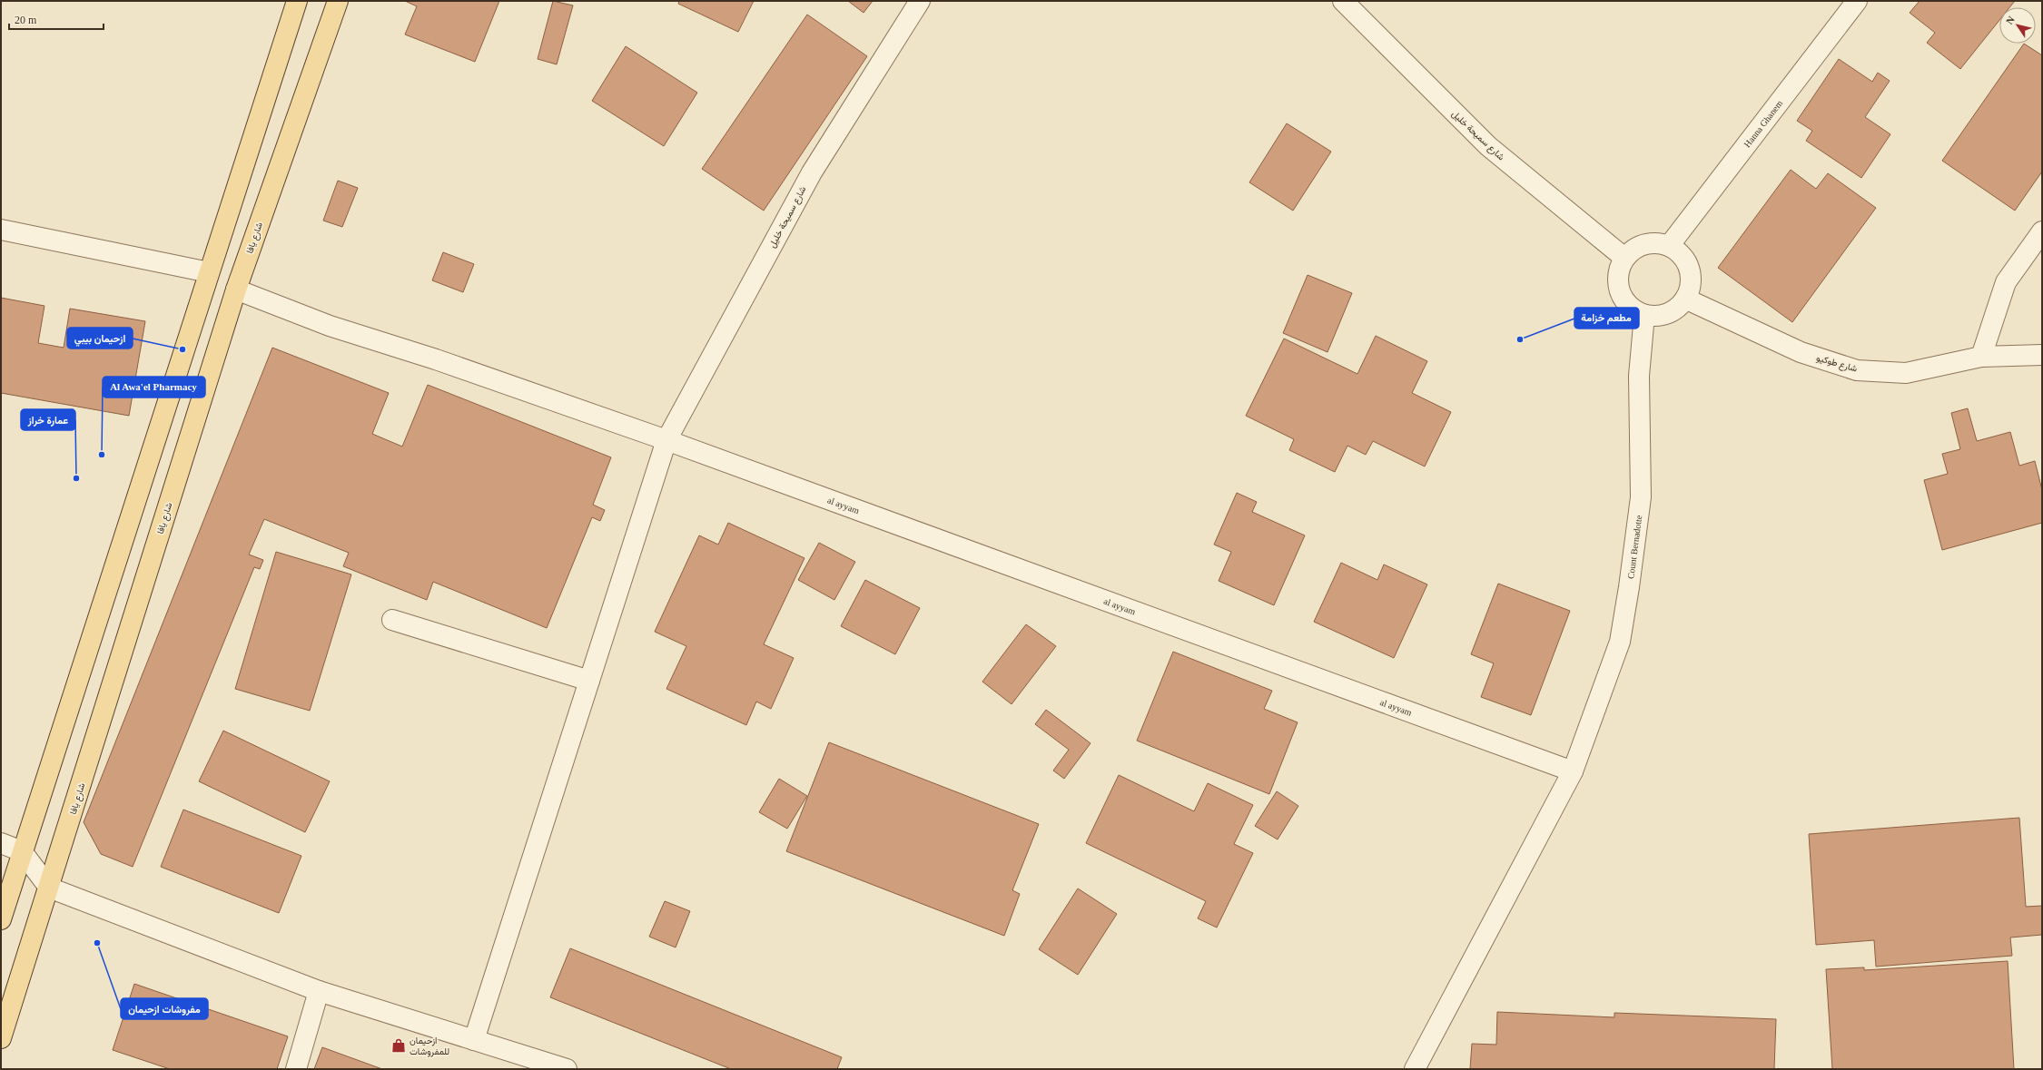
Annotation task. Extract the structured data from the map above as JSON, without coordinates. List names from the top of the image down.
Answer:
{
  "streets": {
    "main road": ["شارع يافا"],
    "street": [
      "Hanna Ghanem",
      "شارع سميحة خليل",
      "شارع طوكيو",
      "al ayyam",
      "Count Bernadotte"
    ]
  },
  "crossings": [
    ["Hanna Ghanem", "شارع سميحة خليل"],
    ["Hanna Ghanem", "شارع طوكيو"],
    ["Hanna Ghanem", "Count Bernadotte"],
    ["شارع سميحة خليل", "شارع طوكيو"],
    ["شارع سميحة خليل", "al ayyam"],
    ["شارع سميحة خليل", "Count Bernadotte"],
    ["شارع يافا", "al ayyam"],
    ["شارع طوكيو", "Count Bernadotte"],
    ["al ayyam", "Count Bernadotte"]
  ],
  "places": {
    "other": [
      "مطعم خزامة",
      "ازحيمان بيبي",
      "Al Awa'el Pharmacy",
      "عمارة خراز",
      "مفروشات ازحيمان"
    ],
    "shop": ["ازحيمان للمفروشات"]
  },
  "scale_bar": "20 m",
  "north": "top left"
}
